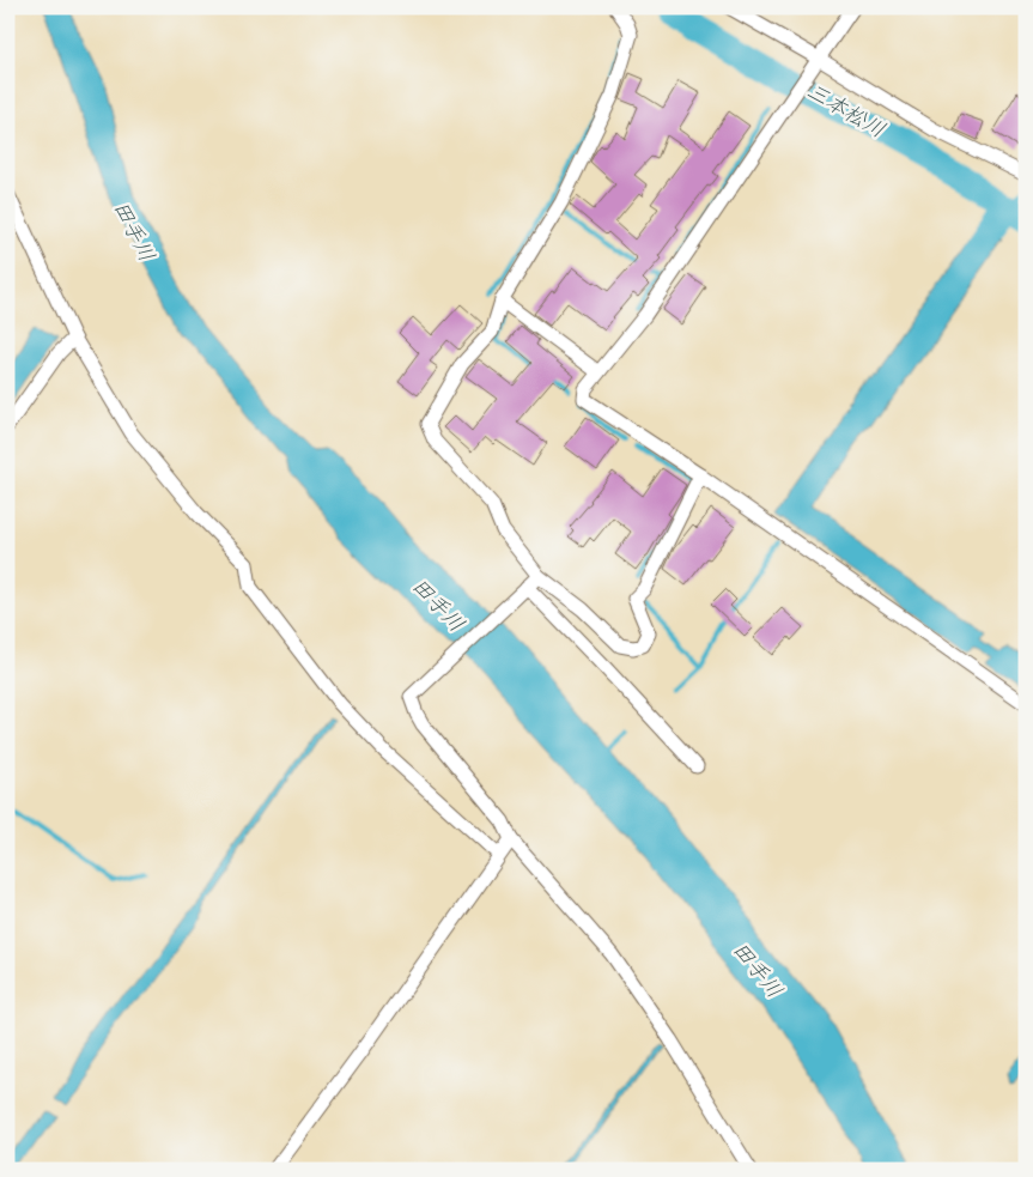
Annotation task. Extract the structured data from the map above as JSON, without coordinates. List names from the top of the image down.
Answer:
{
  "water": ["三本松川", "田手川"]
}
